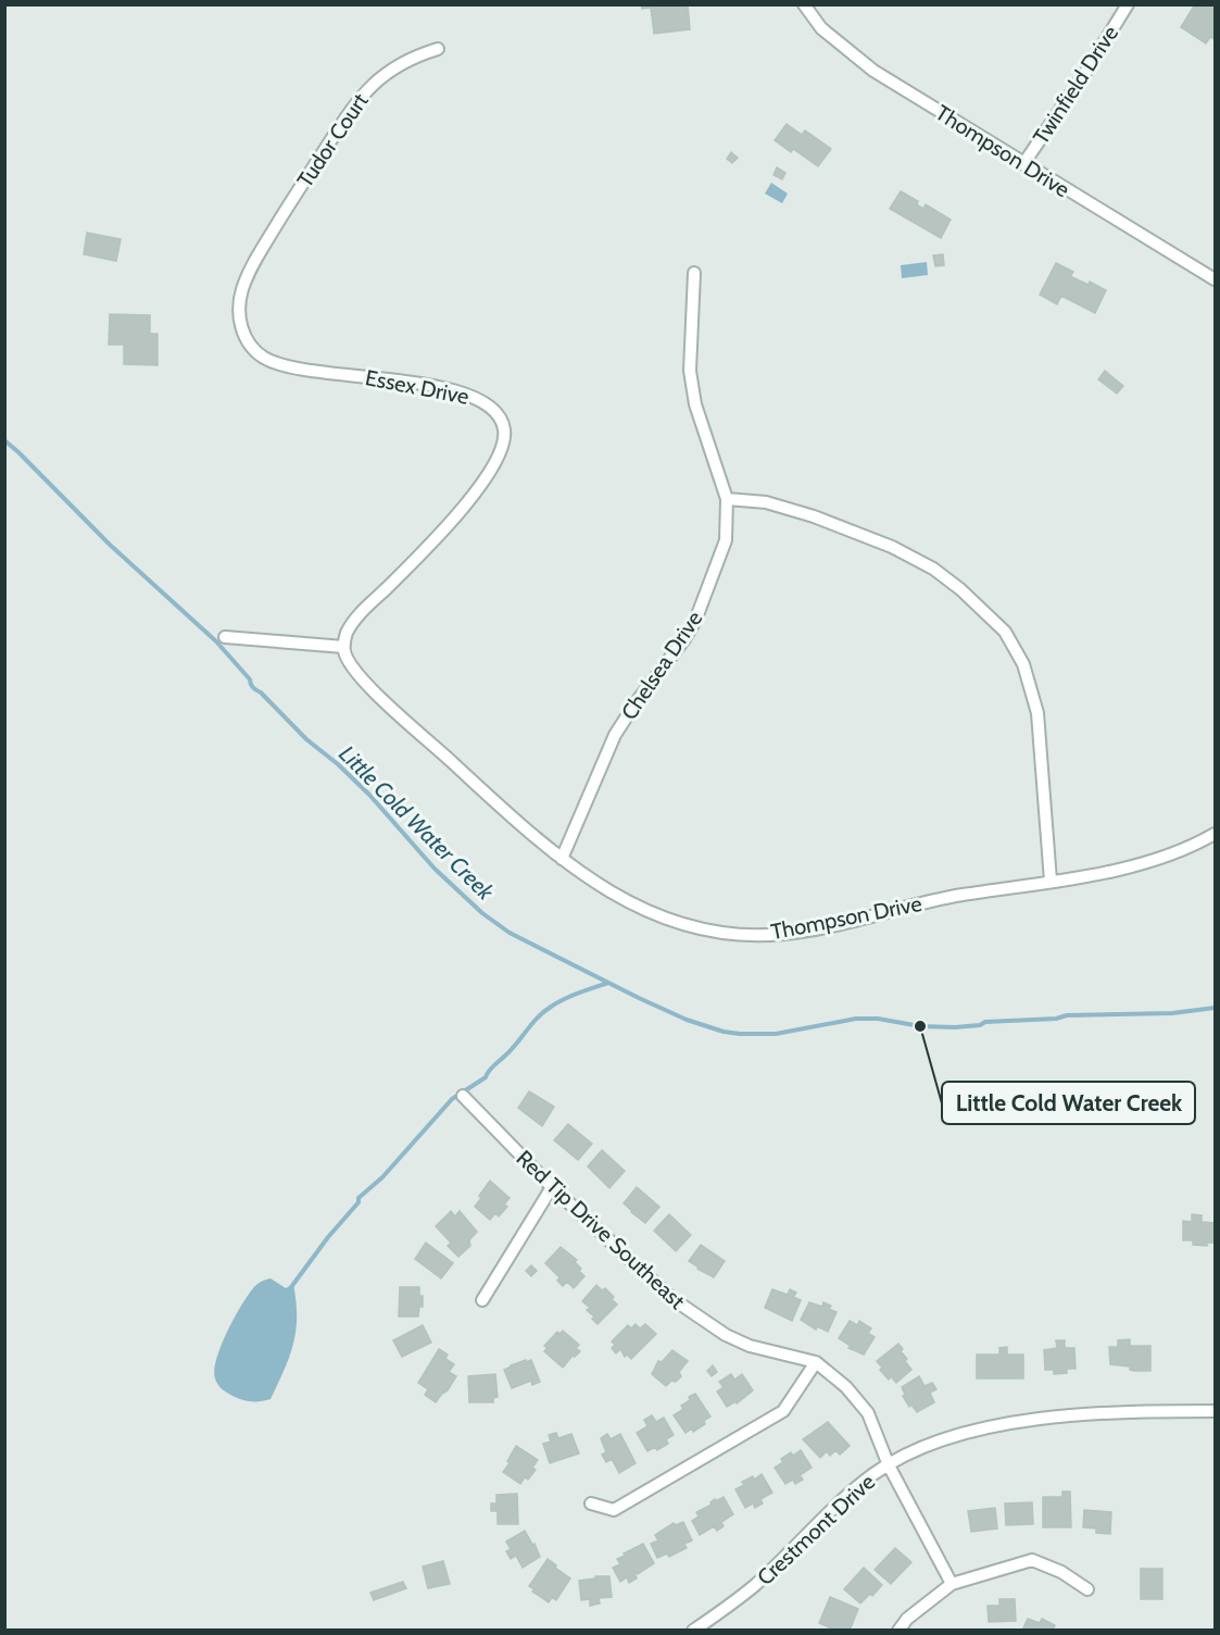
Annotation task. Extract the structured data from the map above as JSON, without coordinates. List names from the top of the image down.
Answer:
{
  "streets": {
    "street": [
      "Twinfield Drive",
      "Tudor Court",
      "Thompson Drive",
      "Essex Drive",
      "Chelsea Drive",
      "Red Tip Drive Southeast",
      "Crestmont Drive"
    ]
  },
  "crossings": [
    ["Twinfield Drive", "Thompson Drive"],
    ["Tudor Court", "Essex Drive"],
    ["Thompson Drive", "Essex Drive"],
    ["Thompson Drive", "Chelsea Drive"],
    ["Red Tip Drive Southeast", "Crestmont Drive"]
  ],
  "water": ["Little Cold Water Creek"],
  "places": ["Little Cold Water Creek"]
}
